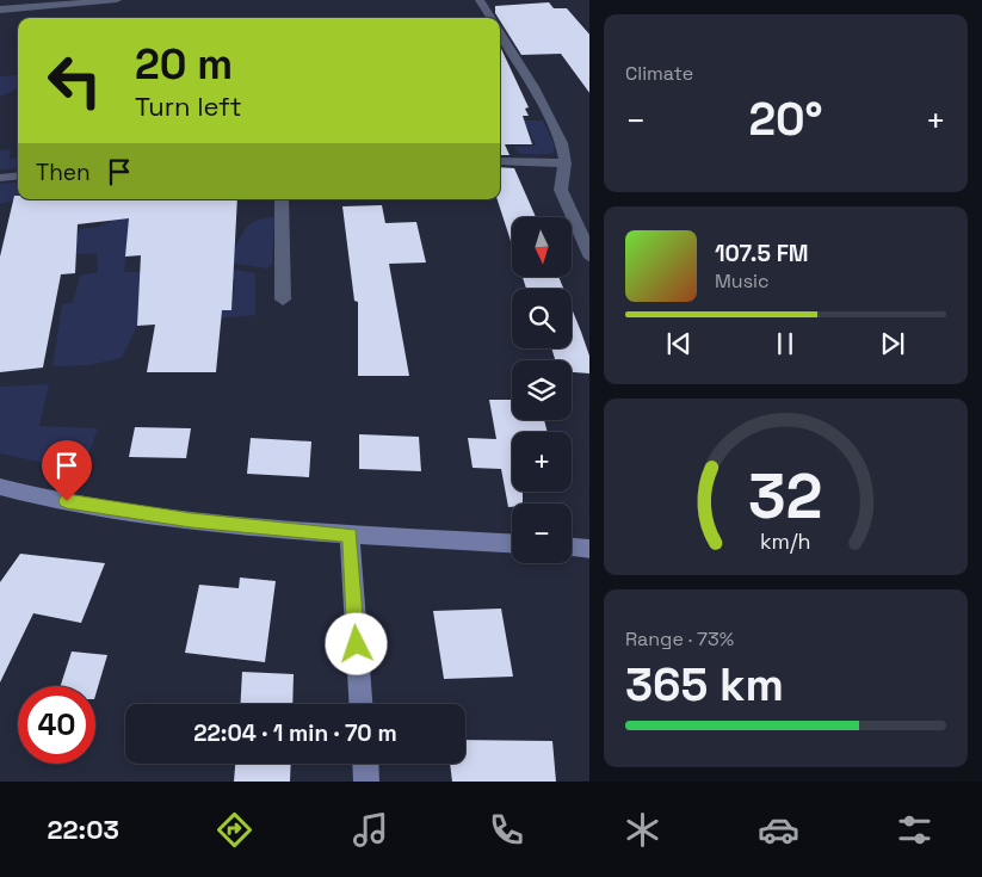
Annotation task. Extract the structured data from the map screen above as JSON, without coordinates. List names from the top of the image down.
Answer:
{
  "north": "bottom",
  "page": {
    "tile": [
      "Climate",
      ["Range · 73%", "365 km"]
    ],
    "turn": ["20 m", "Turn left"],
    "heat": ["−", "20°", "+"],
    "then": "Then",
    "map_buttons": ["+", "−"],
    "song": ["107.5 FM", "Music"],
    "limit": "40",
    "trip": "22:04 · 1 min · 70 m",
    "tabs": "22:03",
    "gauge": ["32", "km/h"]
  }
}
